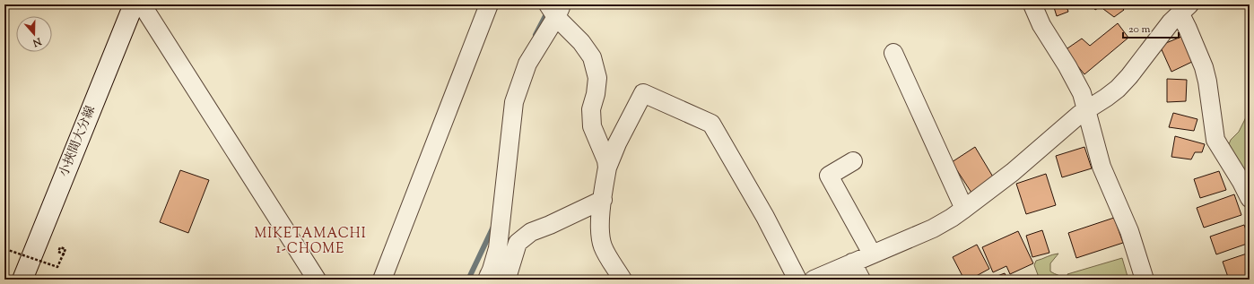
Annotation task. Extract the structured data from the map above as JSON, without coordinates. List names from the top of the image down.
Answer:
{
  "streets": {
    "main road": ["小挾間大分線"]
  },
  "districts": ["MIKETAMACHI 1-CHOME"],
  "scale_bar": "20 m",
  "north": "bottom"
}
